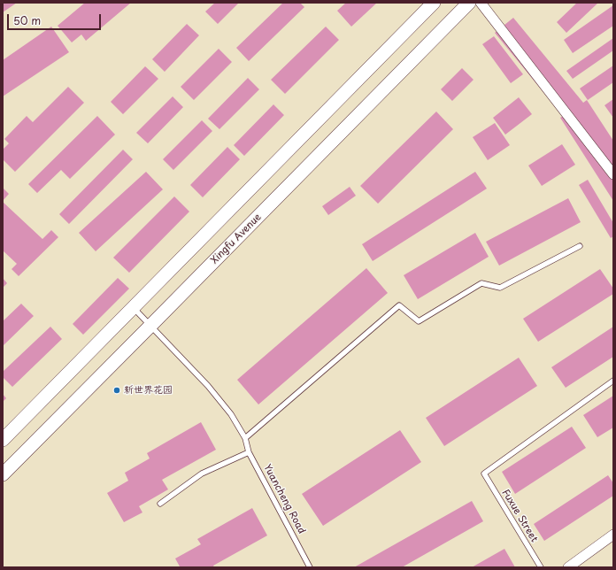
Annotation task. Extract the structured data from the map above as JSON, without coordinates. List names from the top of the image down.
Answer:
{
  "streets": {
    "main road": ["Xingfu Avenue"],
    "lane": ["Yuancheng Road", "Fuxue Street"]
  },
  "crossings": [
    ["Xingfu Avenue", "Yuancheng Road"]
  ],
  "places": ["新世界花园"],
  "scale_bar": "50 m"
}
